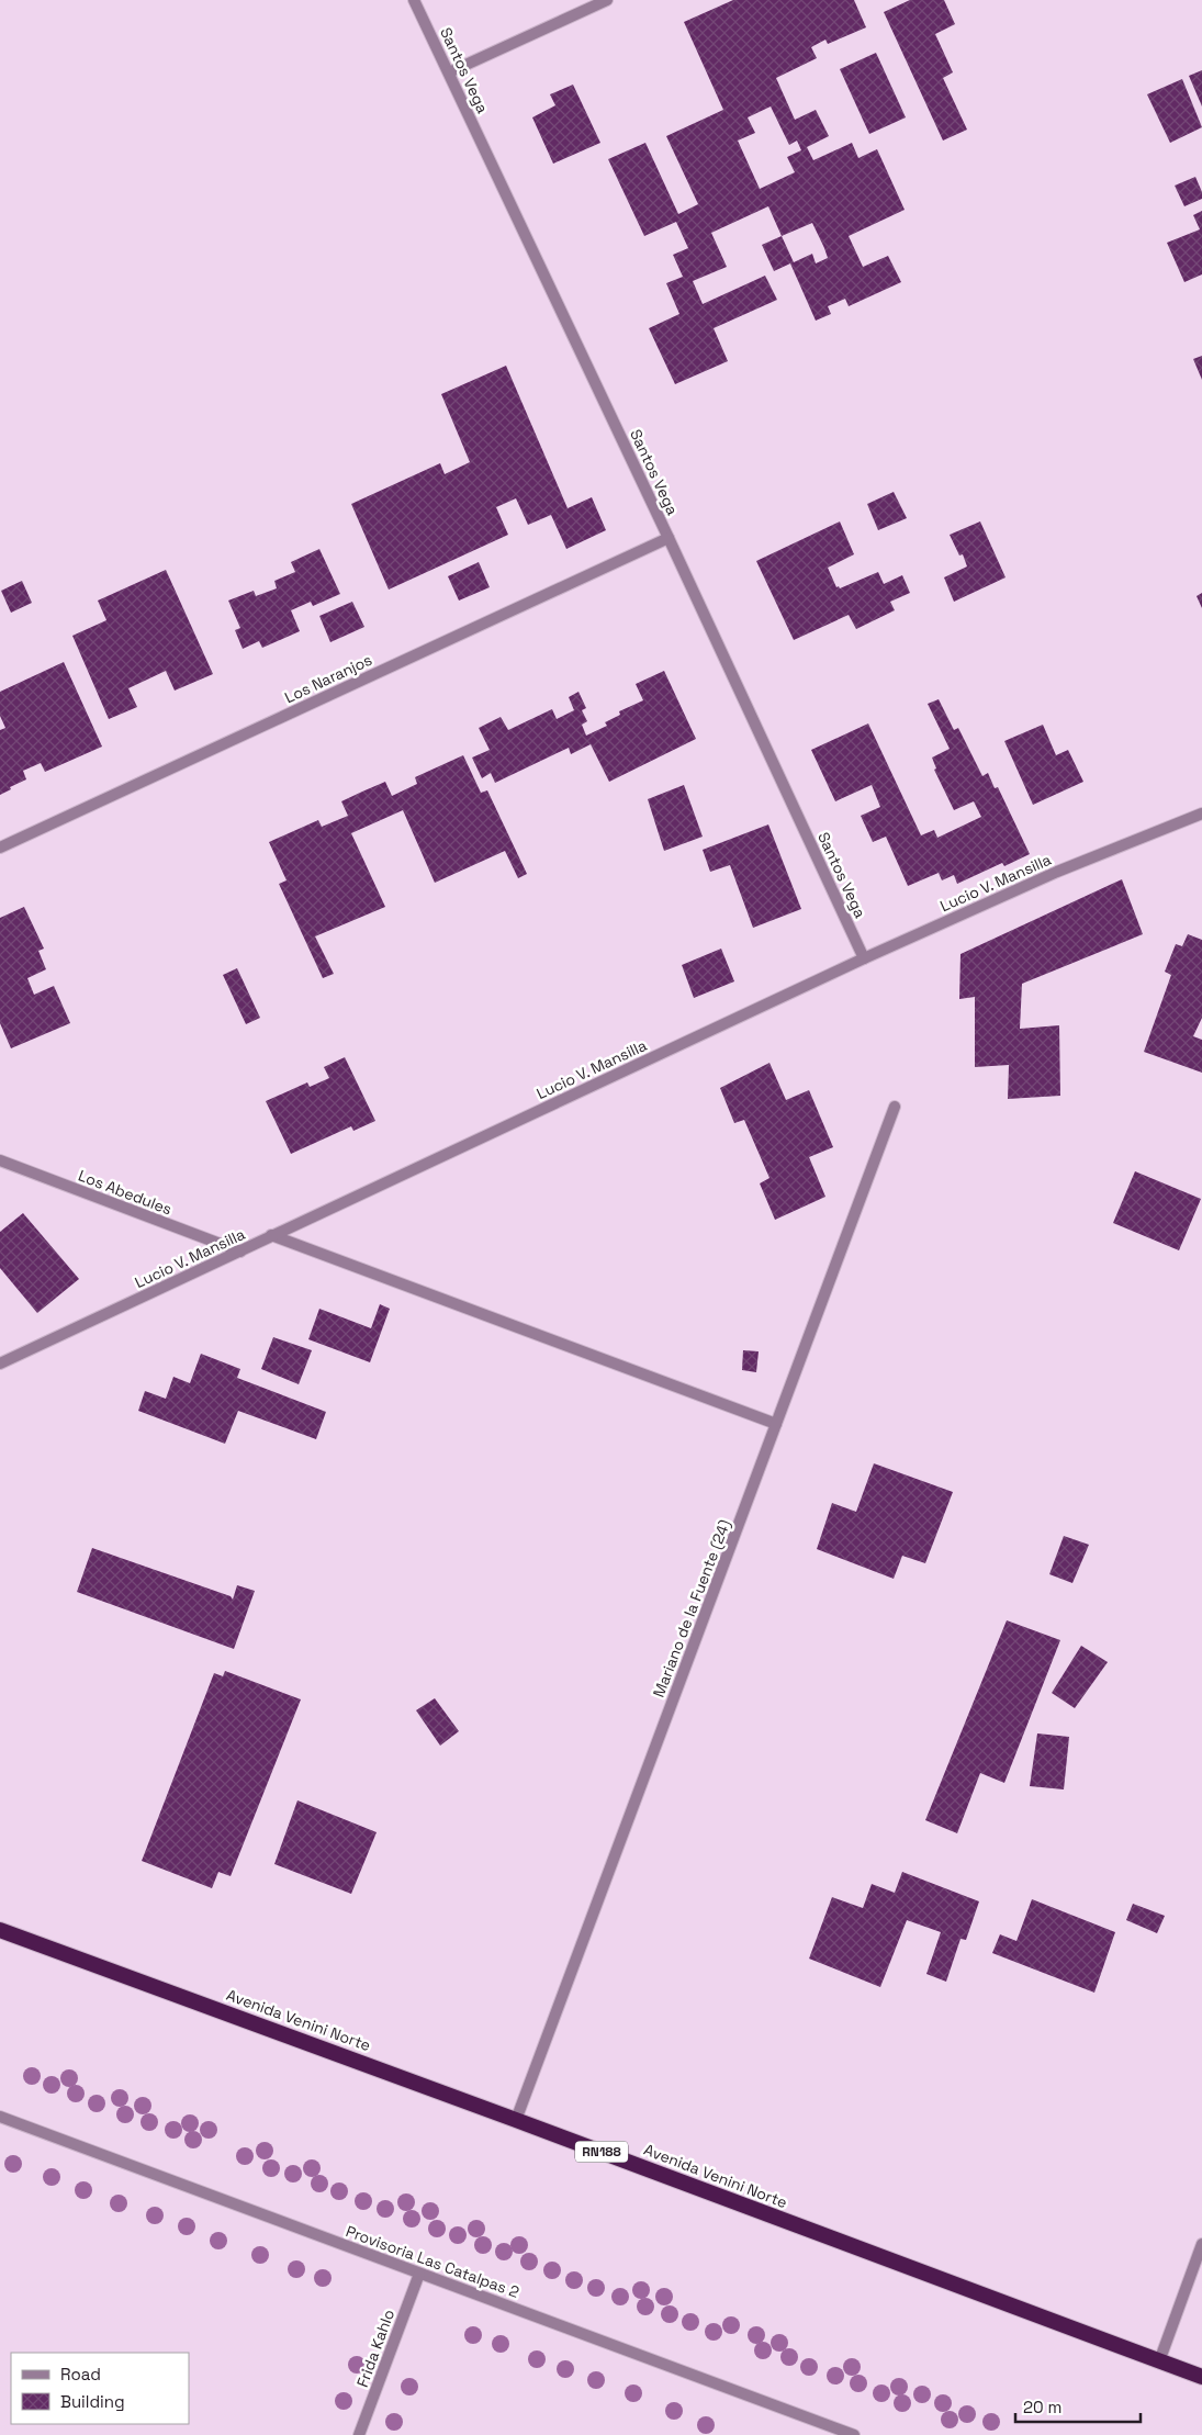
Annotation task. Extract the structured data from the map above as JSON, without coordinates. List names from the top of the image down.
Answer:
{
  "streets": {
    "highway": ["Avenida Venini Norte", "RN188"],
    "street": [
      "Santos Vega",
      "Los Naranjos",
      "Lucio V. Mansilla",
      "Los Abedules",
      "Mariano de la Fuente (24)",
      "Provisoria Las Catalpas 2",
      "Frida Kahlo"
    ]
  },
  "crossings": [
    ["Santos Vega", "Los Naranjos"],
    ["Santos Vega", "Lucio V. Mansilla"],
    ["Lucio V. Mansilla", "Los Abedules"],
    ["Mariano de la Fuente (24)", "Avenida Venini Norte"],
    ["Provisoria Las Catalpas 2", "Frida Kahlo"]
  ],
  "legend": ["Road", "Building"],
  "scale_bar": "20 m"
}
